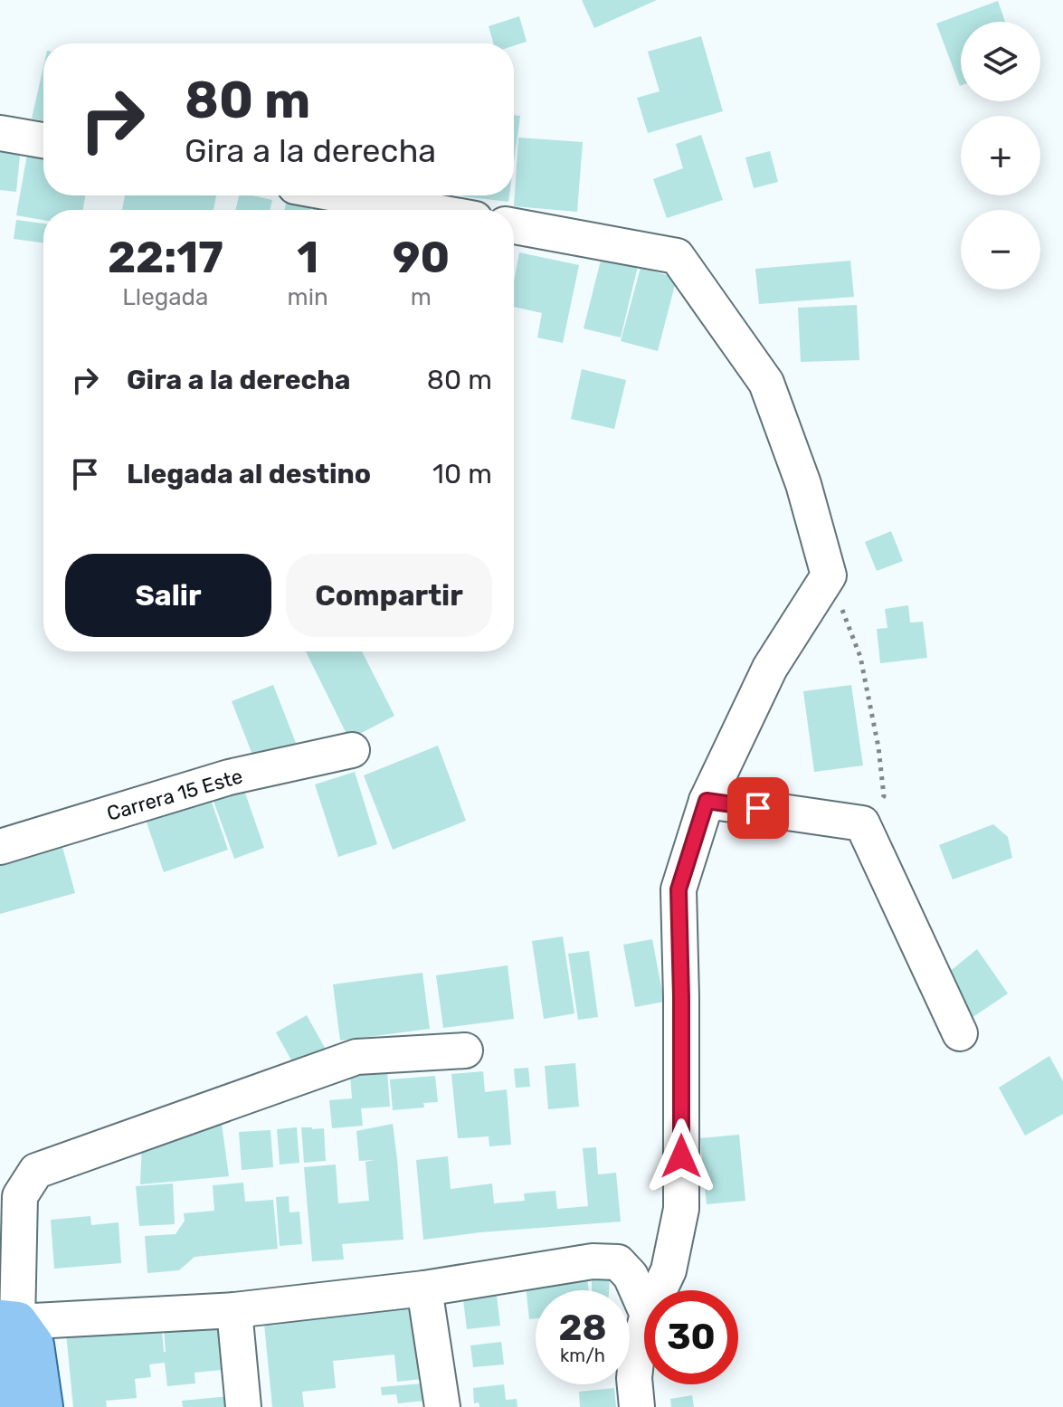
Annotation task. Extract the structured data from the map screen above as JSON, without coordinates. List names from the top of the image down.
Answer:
{
  "streets": {
    "street": ["Carrera 15 Este"]
  },
  "page": {
    "map_buttons": ["+", "−"],
    "turn": ["80 m", "Gira a la derecha"],
    "eta": [
      "22:17",
      "Llegada",
      "1",
      "min",
      "90",
      "m"
    ],
    "list": [
      {
        "name": "Gira a la derecha",
        "value": "80 m"
      },
      {
        "name": "Llegada al destino",
        "value": "10 m"
      }
    ],
    "buttons": ["Salir", "Compartir"],
    "speed": "28 km/h",
    "limit": "30"
  }
}
